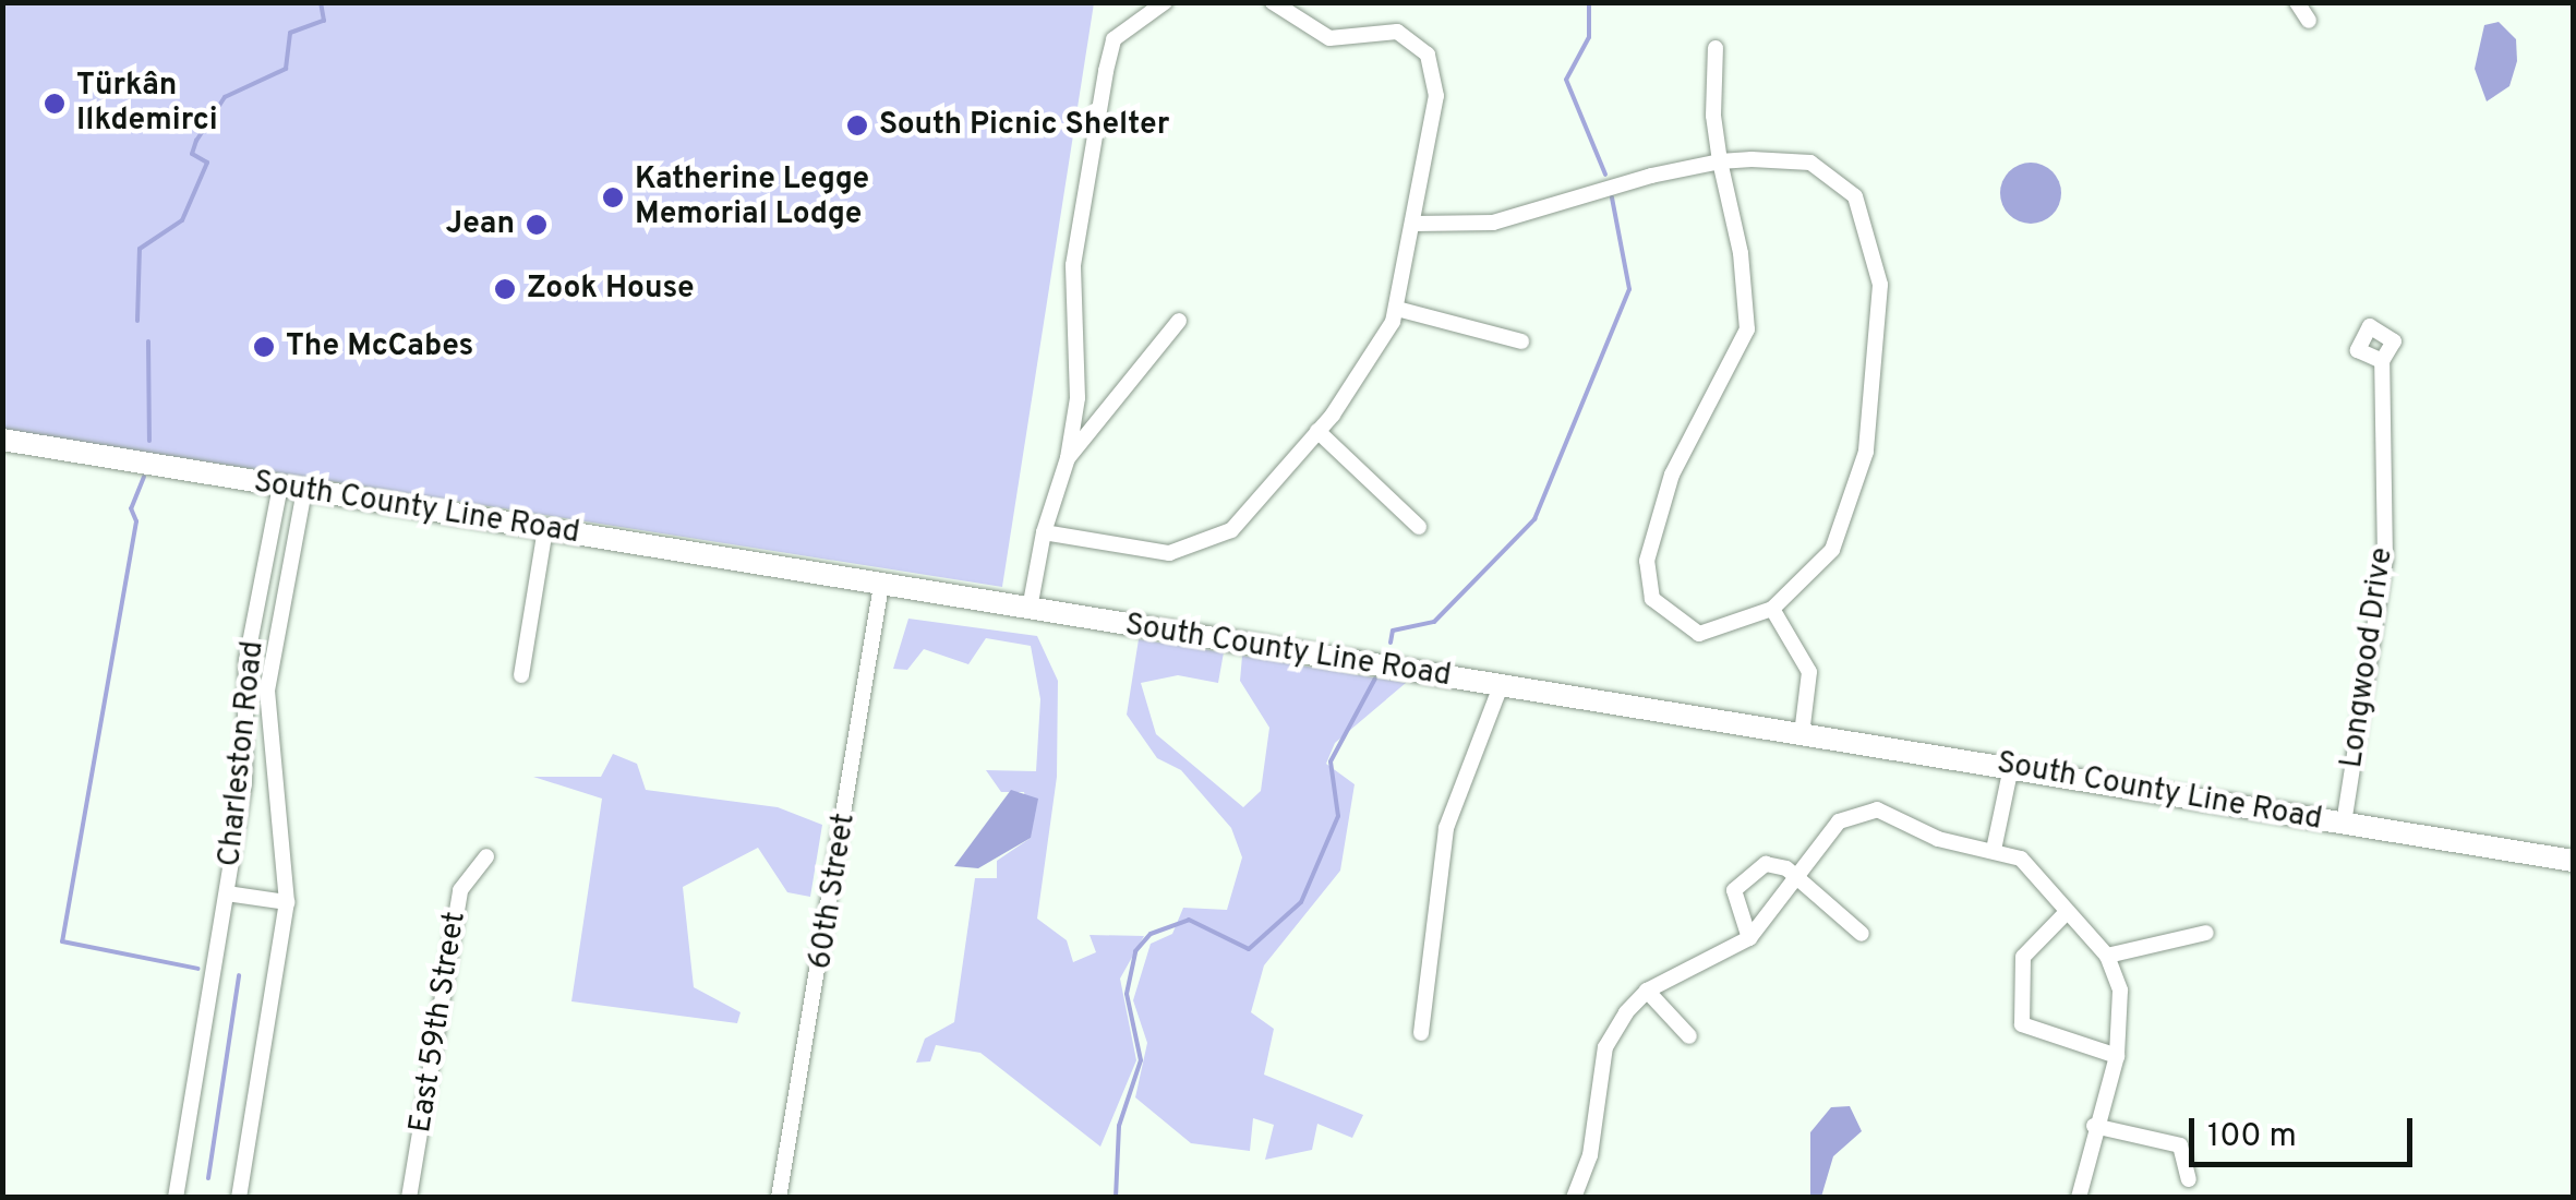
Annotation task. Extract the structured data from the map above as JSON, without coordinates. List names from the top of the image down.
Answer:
{
  "streets": {
    "main road": ["South County Line Road"],
    "street": [
      "Longwood Drive",
      "Charleston Road",
      "60th Street",
      "East 59th Street"
    ]
  },
  "crossings": [
    ["South County Line Road", "Longwood Drive"],
    ["South County Line Road", "Charleston Road"],
    ["South County Line Road", "60th Street"]
  ],
  "places": [
    "Türkân Ilkdemirci",
    "South Picnic Shelter",
    "Katherine Legge Memorial Lodge",
    "Jean",
    "Zook House",
    "The McCabes"
  ],
  "scale_bar": "100 m"
}
